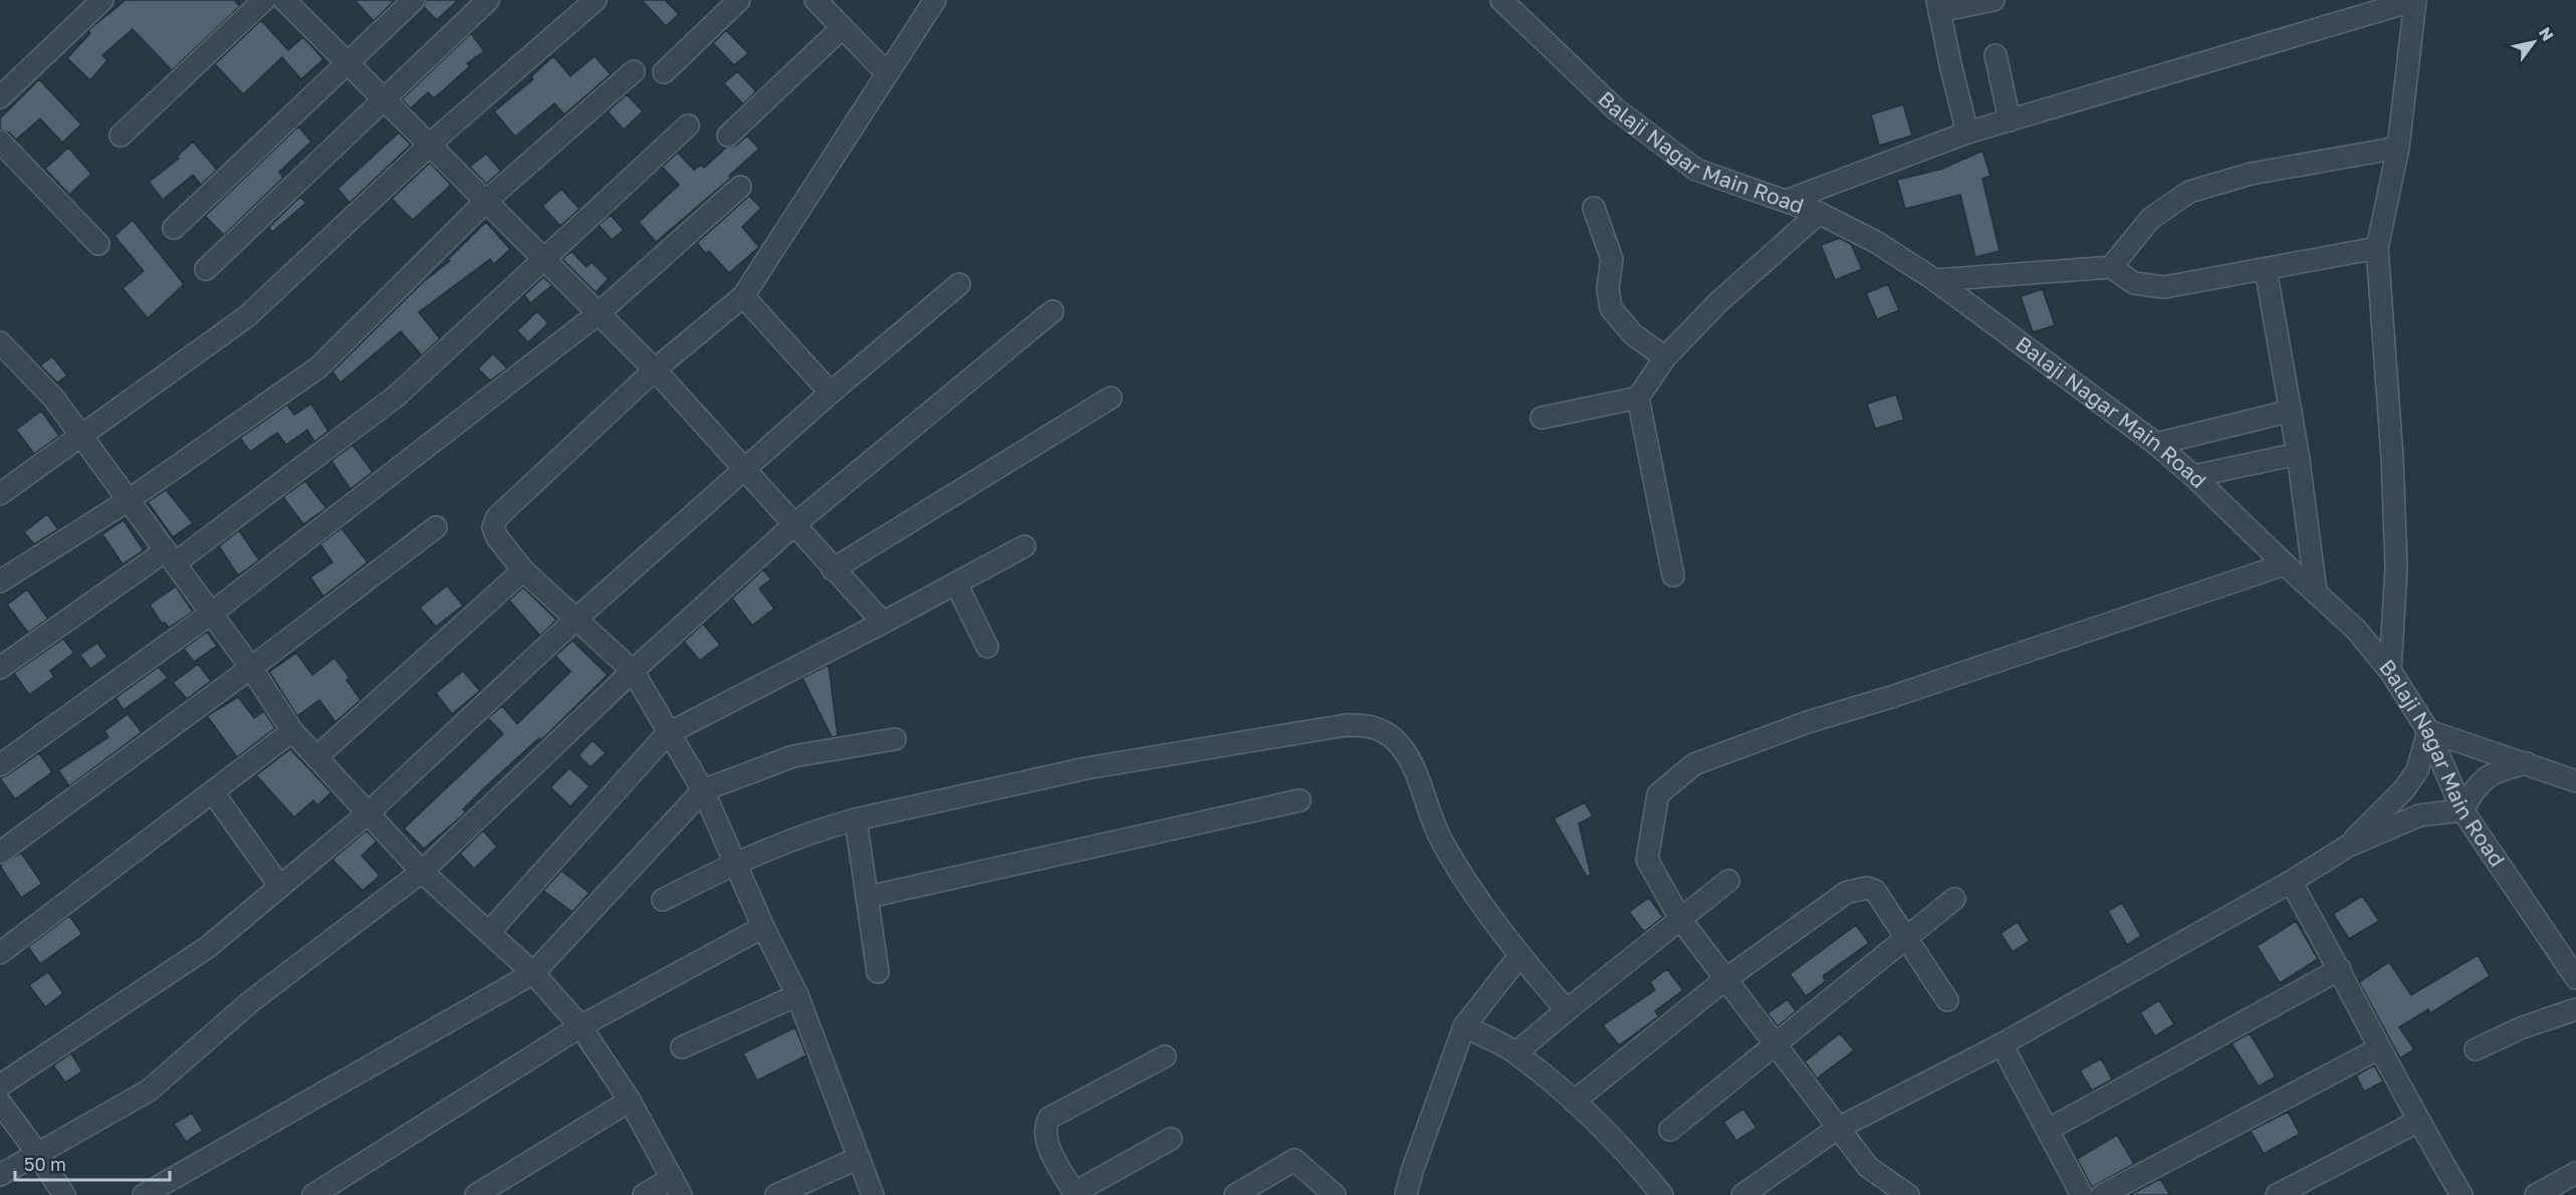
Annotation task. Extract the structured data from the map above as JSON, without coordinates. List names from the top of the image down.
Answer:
{
  "streets": {
    "street": ["Balaji Nagar Main Road"]
  },
  "scale_bar": "50 m",
  "north": "top right"
}
